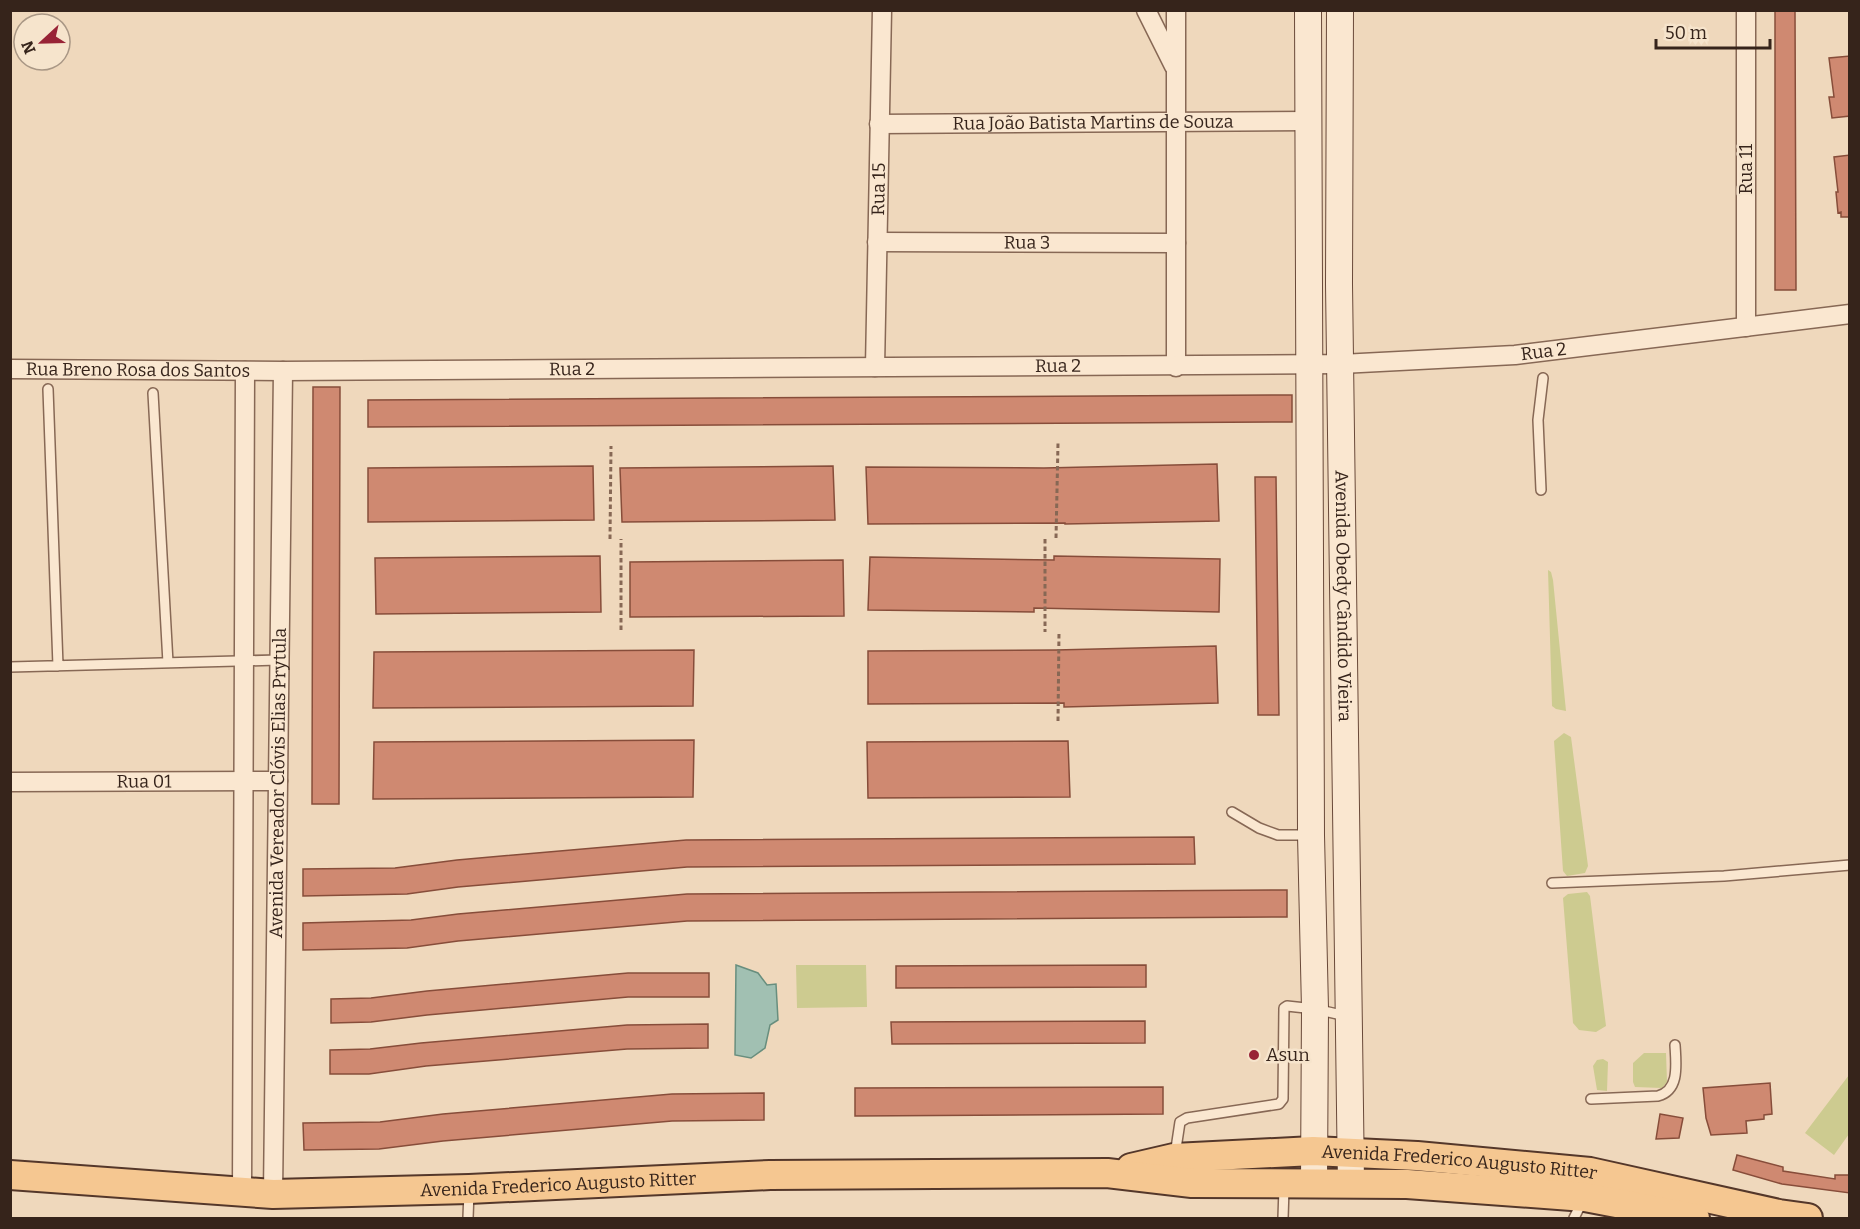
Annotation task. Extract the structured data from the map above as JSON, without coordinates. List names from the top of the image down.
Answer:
{
  "streets": {
    "main road": ["Avenida Obedy Cândido Vieira", "Avenida Frederico Augusto Ritter"],
    "street": [
      "Rua João Batista Martins de Souza",
      "Rua 11",
      "Rua 15",
      "Rua 3",
      "Rua 2",
      "Rua Breno Rosa dos Santos",
      "Rua 01",
      "Avenida Vereador Clóvis Elias Prytula"
    ]
  },
  "crossings": [
    ["Rua João Batista Martins de Souza", "Rua 15"],
    ["Rua João Batista Martins de Souza", "Avenida Obedy Cândido Vieira"],
    ["Rua 11", "Rua 2"],
    ["Rua 15", "Rua 3"],
    ["Rua 15", "Rua 2"],
    ["Rua 2", "Rua Breno Rosa dos Santos"],
    ["Rua 2", "Avenida Obedy Cândido Vieira"],
    ["Rua 2", "Avenida Vereador Clóvis Elias Prytula"],
    ["Rua Breno Rosa dos Santos", "Avenida Vereador Clóvis Elias Prytula"],
    ["Avenida Obedy Cândido Vieira", "Avenida Frederico Augusto Ritter"],
    ["Rua 01", "Avenida Vereador Clóvis Elias Prytula"],
    ["Avenida Vereador Clóvis Elias Prytula", "Avenida Frederico Augusto Ritter"]
  ],
  "places": ["Asun"],
  "scale_bar": "50 m",
  "north": "left"
}
